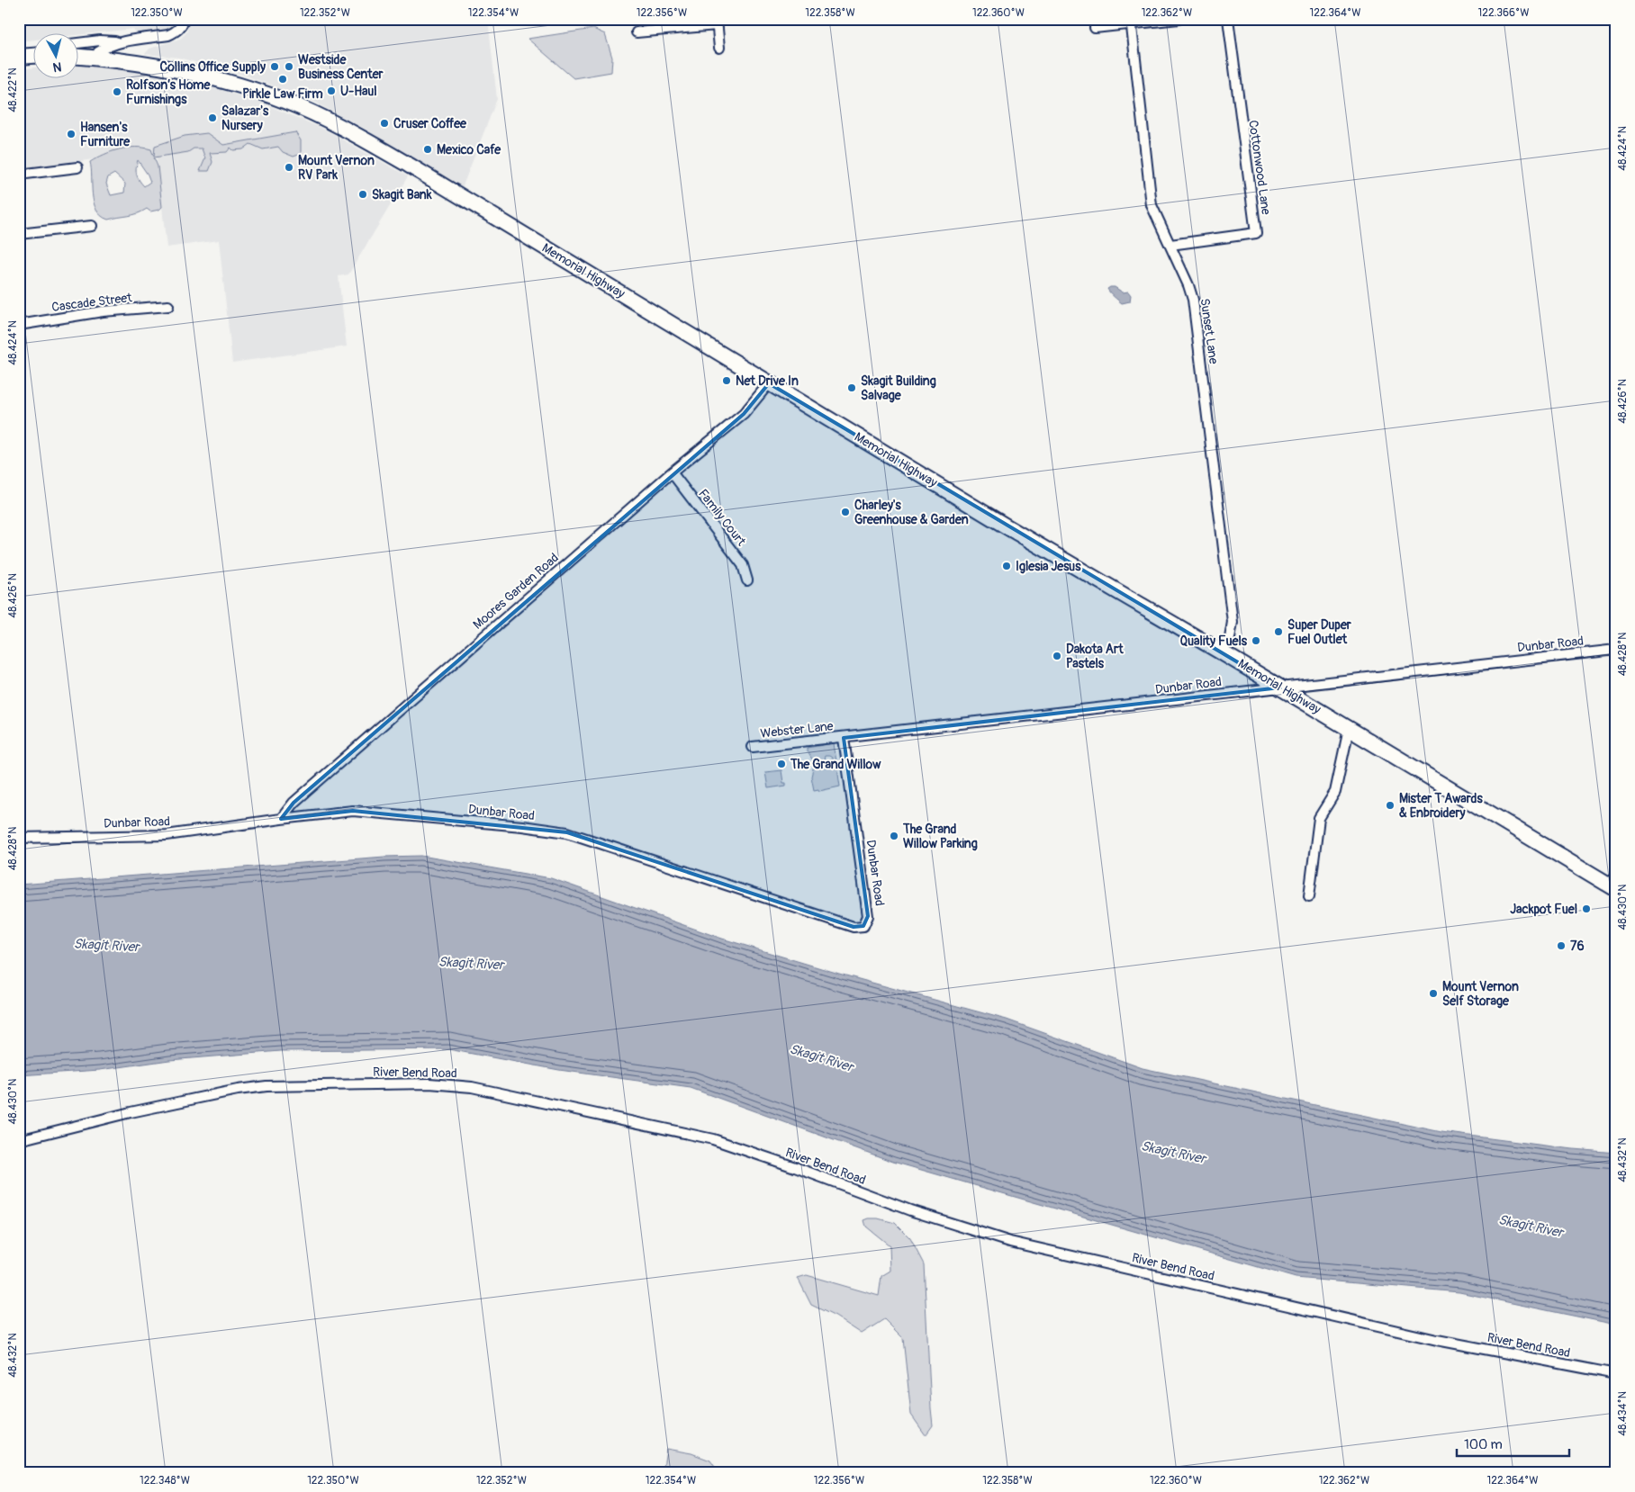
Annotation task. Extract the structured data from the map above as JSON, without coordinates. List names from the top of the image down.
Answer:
{
  "streets": {
    "main road": ["Memorial Highway"],
    "street": [
      "Cottonwood Lane",
      "Cascade Street",
      "Sunset Lane",
      "Family Court",
      "Moores Garden Road",
      "Dunbar Road",
      "Webster Lane",
      "River Bend Road"
    ]
  },
  "crossings": [
    ["Cottonwood Lane", "Sunset Lane"],
    ["Memorial Highway", "Sunset Lane"],
    ["Memorial Highway", "Moores Garden Road"],
    ["Memorial Highway", "Dunbar Road"],
    ["Family Court", "Moores Garden Road"],
    ["Moores Garden Road", "Dunbar Road"],
    ["Dunbar Road", "Webster Lane"]
  ],
  "water": ["Skagit River"],
  "places": [
    "Collins Office Supply",
    "Westside Business Center",
    "Pirkle Law Firm",
    "U-Haul",
    "Rolfson’s Home Furnishings",
    "Salazar's Nursery",
    "Cruser Coffee",
    "Hansen's Furniture",
    "Mexico Cafe",
    "Mount Vernon RV Park",
    "Skagit Bank",
    "Net Drive In",
    "Skagit Building Salvage",
    "Charley's Greenhouse & Garden",
    "Iglesia Jesus",
    "Super Duper Fuel Outlet",
    "Quality Fuels",
    "Dakota Art Pastels",
    "The Grand Willow",
    "Mister T Awards & Enbroidery",
    "The Grand Willow Parking",
    "Jackpot Fuel",
    "76",
    "Mount Vernon Self Storage"
  ],
  "scale_bar": "100 m",
  "north": "bottom",
  "coordinates": [
    "122.350°W",
    "122.352°W",
    "122.354°W",
    "122.356°W",
    "122.358°W",
    "122.360°W",
    "122.362°W",
    "122.364°W",
    "122.366°W",
    "48.422°N",
    "48.424°N",
    "48.426°N",
    "48.428°N",
    "48.430°N",
    "48.432°N",
    "48.434°N",
    "122.348°W"
  ]
}
